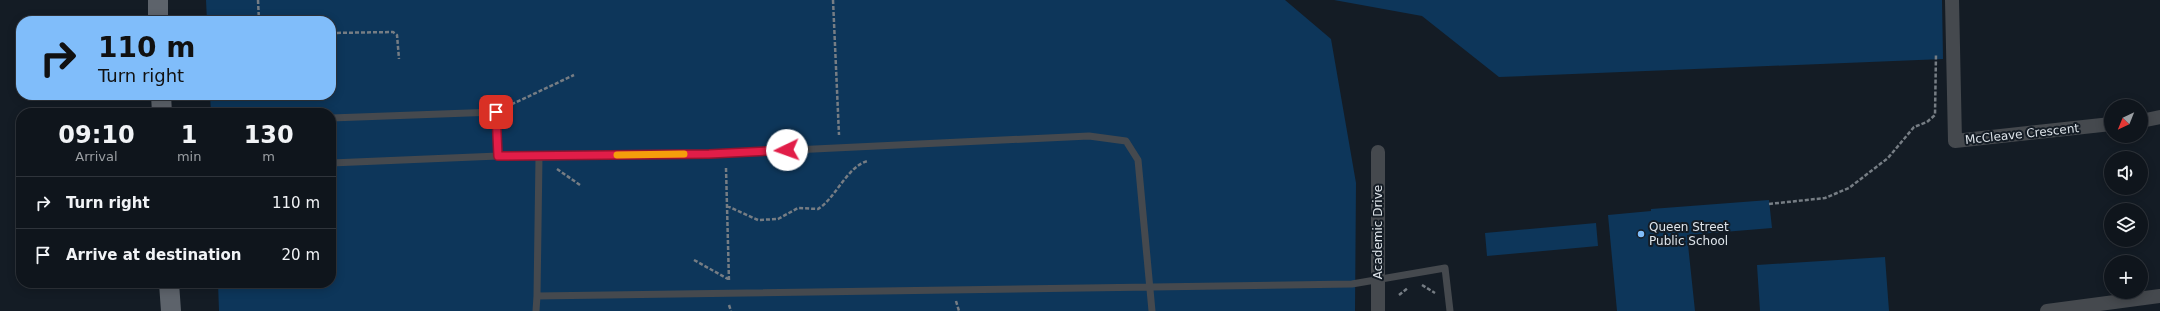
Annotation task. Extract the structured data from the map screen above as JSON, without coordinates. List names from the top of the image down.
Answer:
{
  "streets": {
    "street": ["McCleave Crescent", "Academic Drive"]
  },
  "places": ["Queen Street Public School"],
  "north": "bottom left",
  "page": {
    "turn": ["110 m", "Turn right"],
    "map_buttons": "+",
    "eta": [
      "09:10",
      "Arrival",
      "1",
      "min",
      "130",
      "m"
    ],
    "list": [
      {
        "name": "Turn right",
        "value": "110 m"
      },
      {
        "name": "Arrive at destination",
        "value": "20 m"
      }
    ]
  }
}
